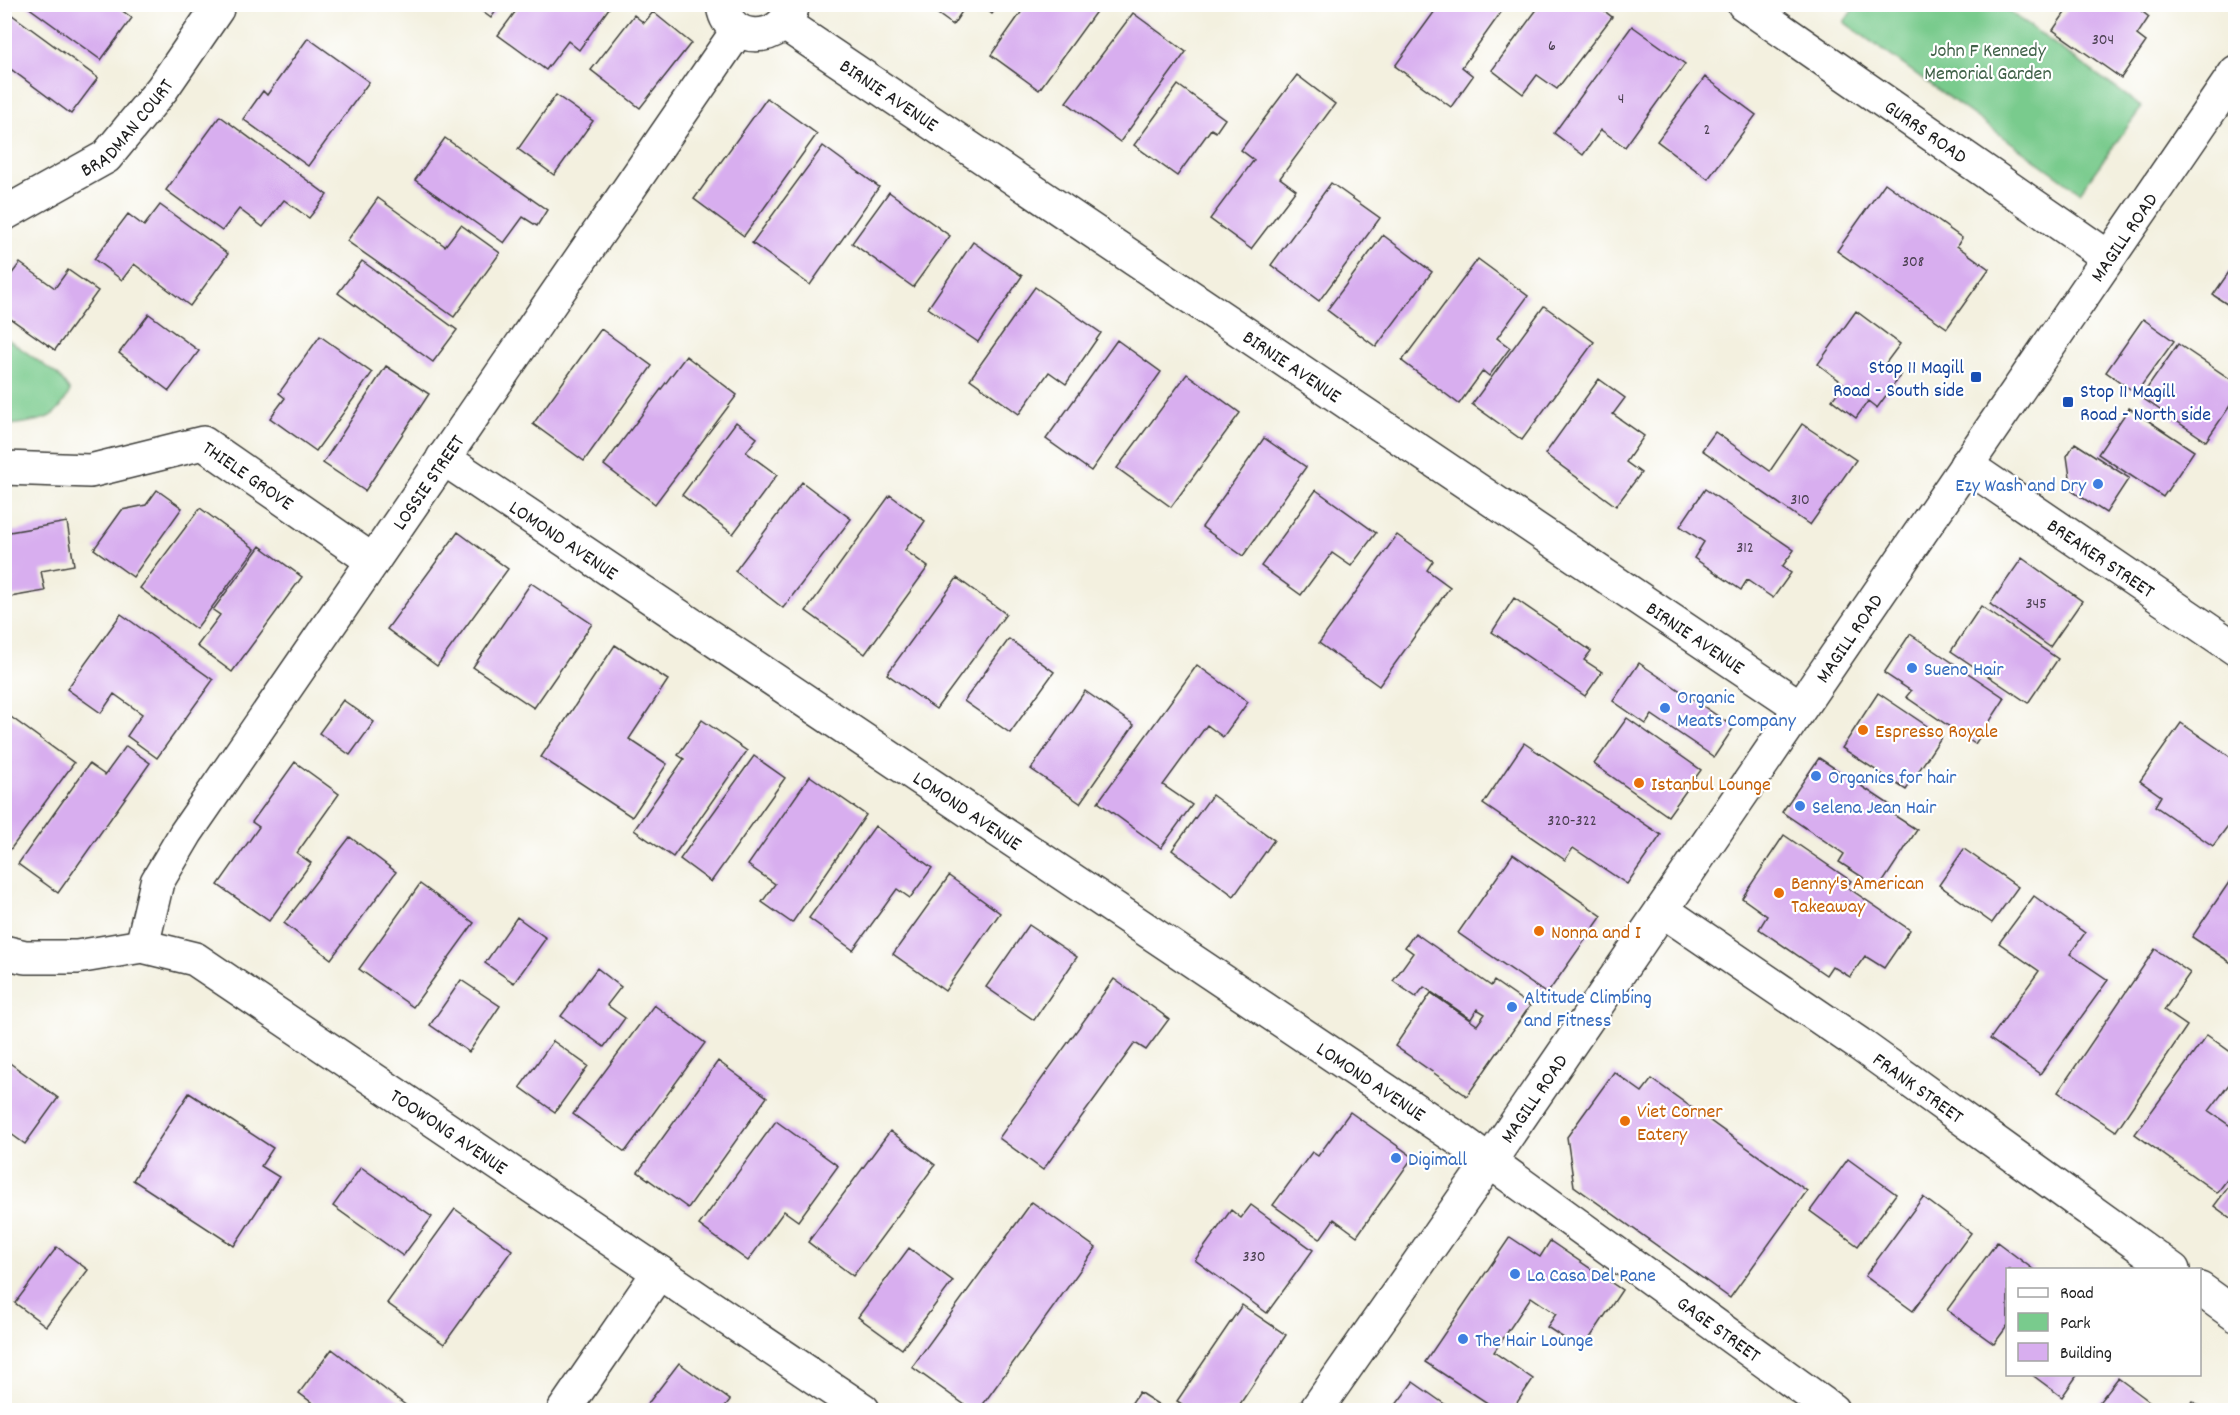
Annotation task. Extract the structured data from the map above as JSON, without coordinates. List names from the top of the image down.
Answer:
{
  "streets": {
    "street": [
      "BIRNIE AVENUE",
      "BRADMAN COURT",
      "GURRS ROAD",
      "MAGILL ROAD",
      "THIELE GROVE",
      "LOSSIE STREET",
      "LOMOND AVENUE",
      "BREAKER STREET",
      "FRANK STREET",
      "TOOWONG AVENUE",
      "GAGE STREET"
    ]
  },
  "crossings": [
    ["BIRNIE AVENUE", "MAGILL ROAD"],
    ["GURRS ROAD", "MAGILL ROAD"],
    ["MAGILL ROAD", "LOMOND AVENUE"],
    ["MAGILL ROAD", "BREAKER STREET"],
    ["MAGILL ROAD", "FRANK STREET"],
    ["MAGILL ROAD", "GAGE STREET"],
    ["THIELE GROVE", "LOSSIE STREET"],
    ["LOSSIE STREET", "LOMOND AVENUE"],
    ["LOSSIE STREET", "TOOWONG AVENUE"],
    ["LOMOND AVENUE", "GAGE STREET"]
  ],
  "parks": ["John F Kennedy Memorial Garden"],
  "places": {
    "transit": ["Stop 11 Magill Road - South side", "Stop 11 Magill Road - North side"],
    "other": [
      "Ezy Wash and Dry",
      "Sueno Hair",
      "Organic Meats Company",
      "Espresso Royale",
      "Organics for hair",
      "Istanbul Lounge",
      "Selena Jean Hair",
      "Benny's American Takeaway",
      "Nonna and I",
      "Altitude Climbing and Fitness",
      "Viet Corner Eatery",
      "Digimall",
      "La Casa Del Pane",
      "The Hair Lounge"
    ]
  },
  "house_numbers": [
    "304",
    "6",
    "4",
    "2",
    "308",
    "310",
    "312",
    "345",
    "320-322",
    "330"
  ],
  "legend": ["Road", "Park", "Building"]
}
